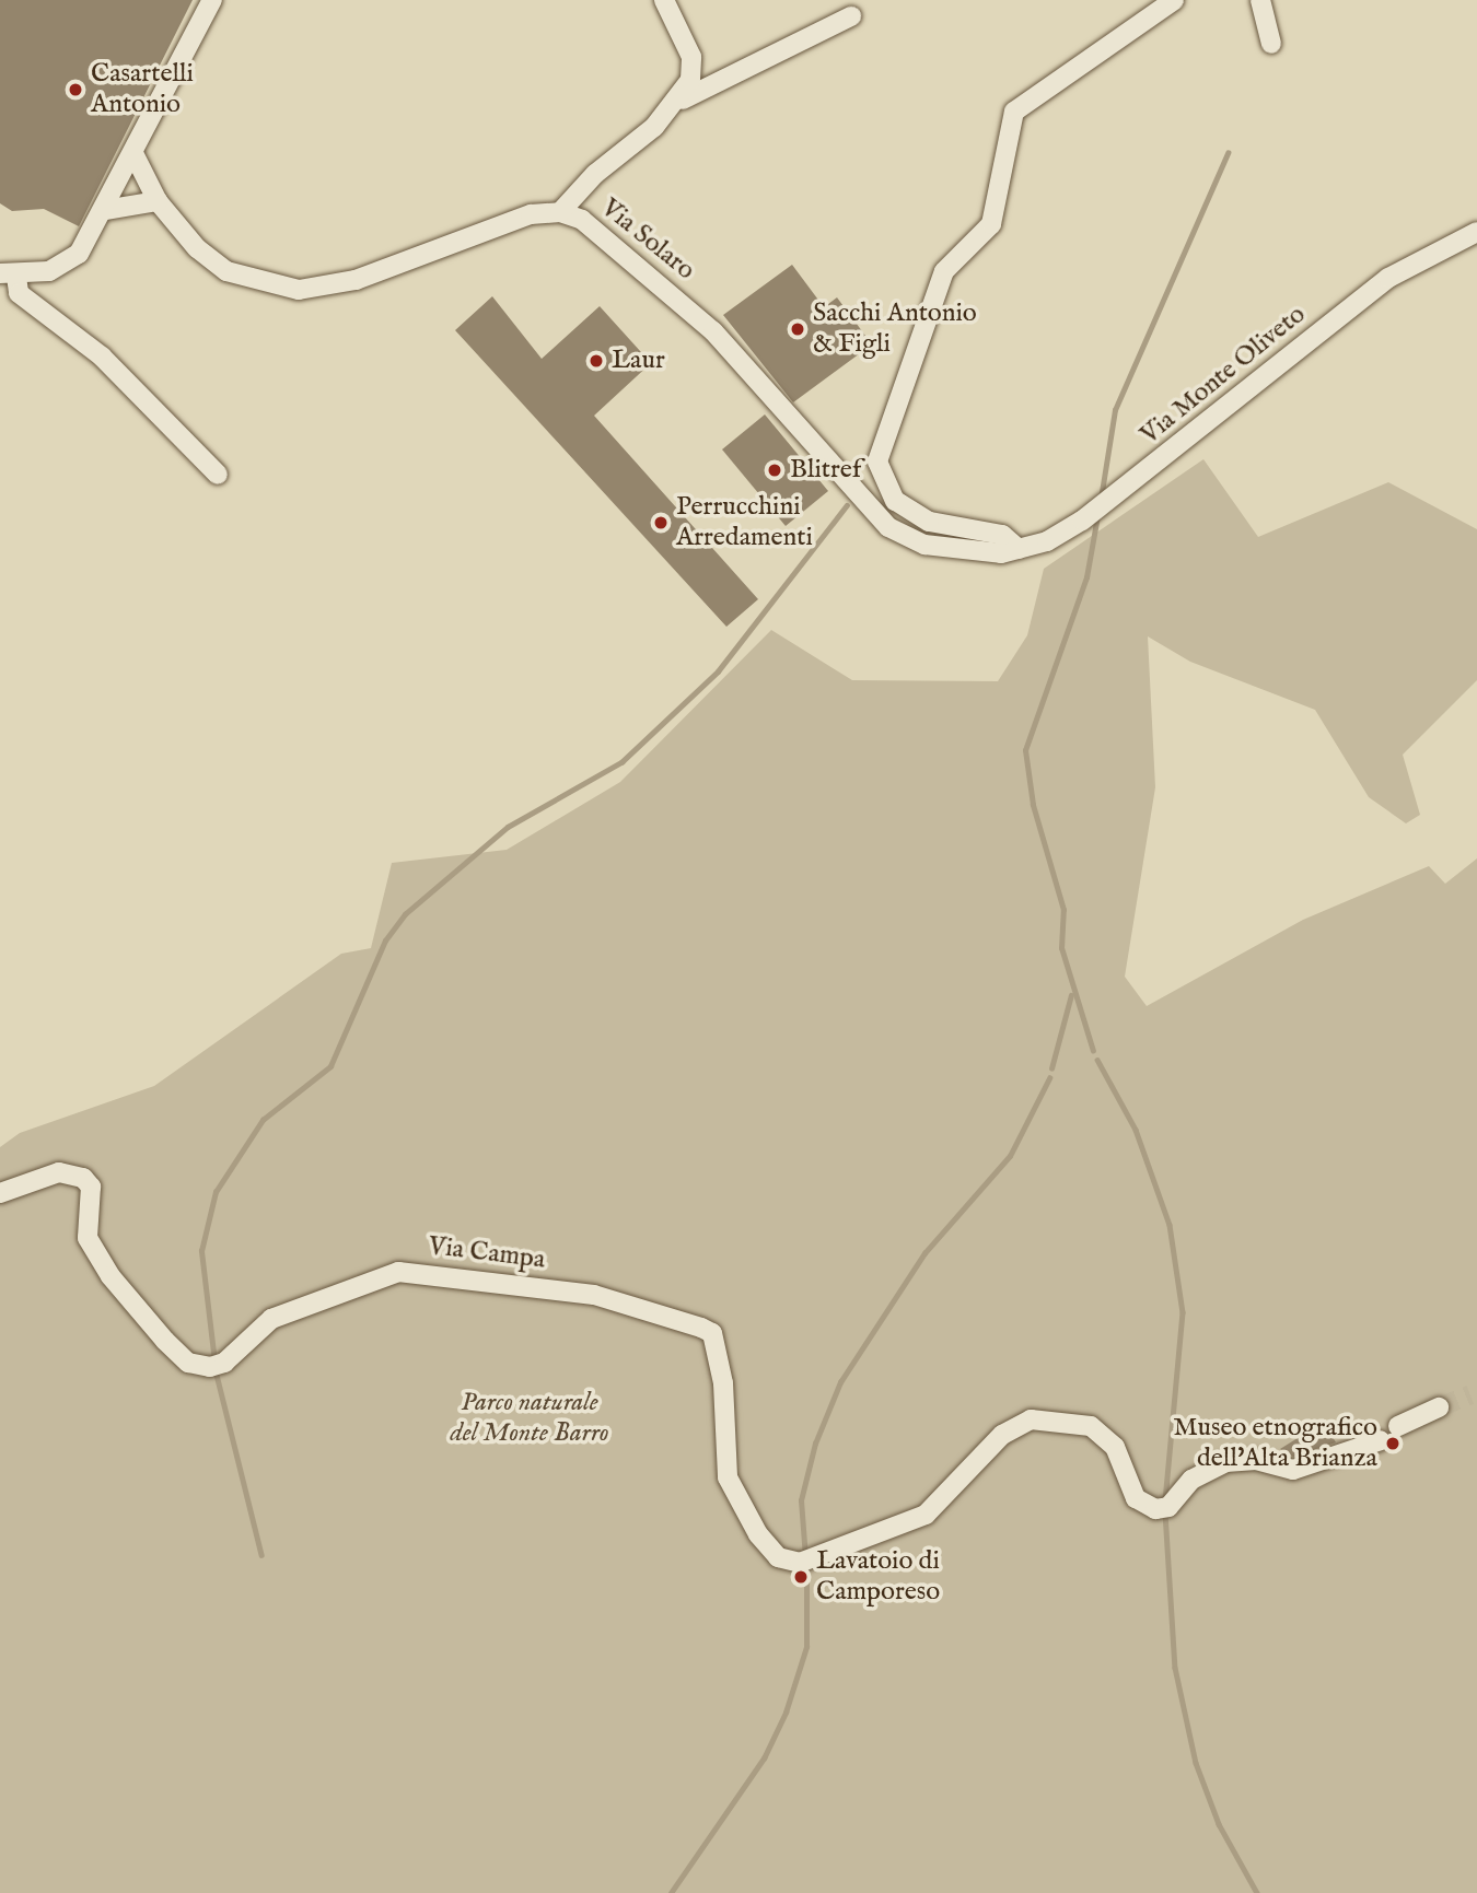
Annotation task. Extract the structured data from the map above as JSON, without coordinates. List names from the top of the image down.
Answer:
{
  "streets": {
    "street": ["Via Solaro", "Via Monte Oliveto", "Via Campa"]
  },
  "crossings": [
    ["Via Solaro", "Via Monte Oliveto"]
  ],
  "parks": ["Parco naturale del Monte Barro"],
  "places": [
    "Casartelli Antonio",
    "Sacchi Antonio & Figli",
    "Laur",
    "Blitref",
    "Perrucchini Arredamenti",
    "Museo etnografico dell'Alta Brianza",
    "Lavatoio di Camporeso"
  ]
}
